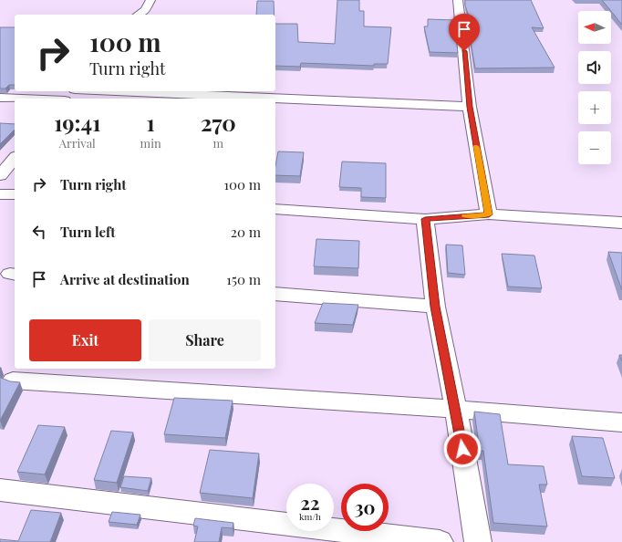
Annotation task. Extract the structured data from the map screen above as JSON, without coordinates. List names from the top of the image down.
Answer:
{
  "north": "left",
  "page": {
    "map_buttons": ["+", "−"],
    "turn": ["100 m", "Turn right"],
    "eta": [
      "19:41",
      "Arrival",
      "1",
      "min",
      "270",
      "m"
    ],
    "list": [
      {
        "name": "Turn right",
        "value": "100 m"
      },
      {
        "name": "Turn left",
        "value": "20 m"
      },
      {
        "name": "Arrive at destination",
        "value": "150 m"
      }
    ],
    "buttons": ["Exit", "Share"],
    "speed": "22 km/h",
    "limit": "30"
  }
}
